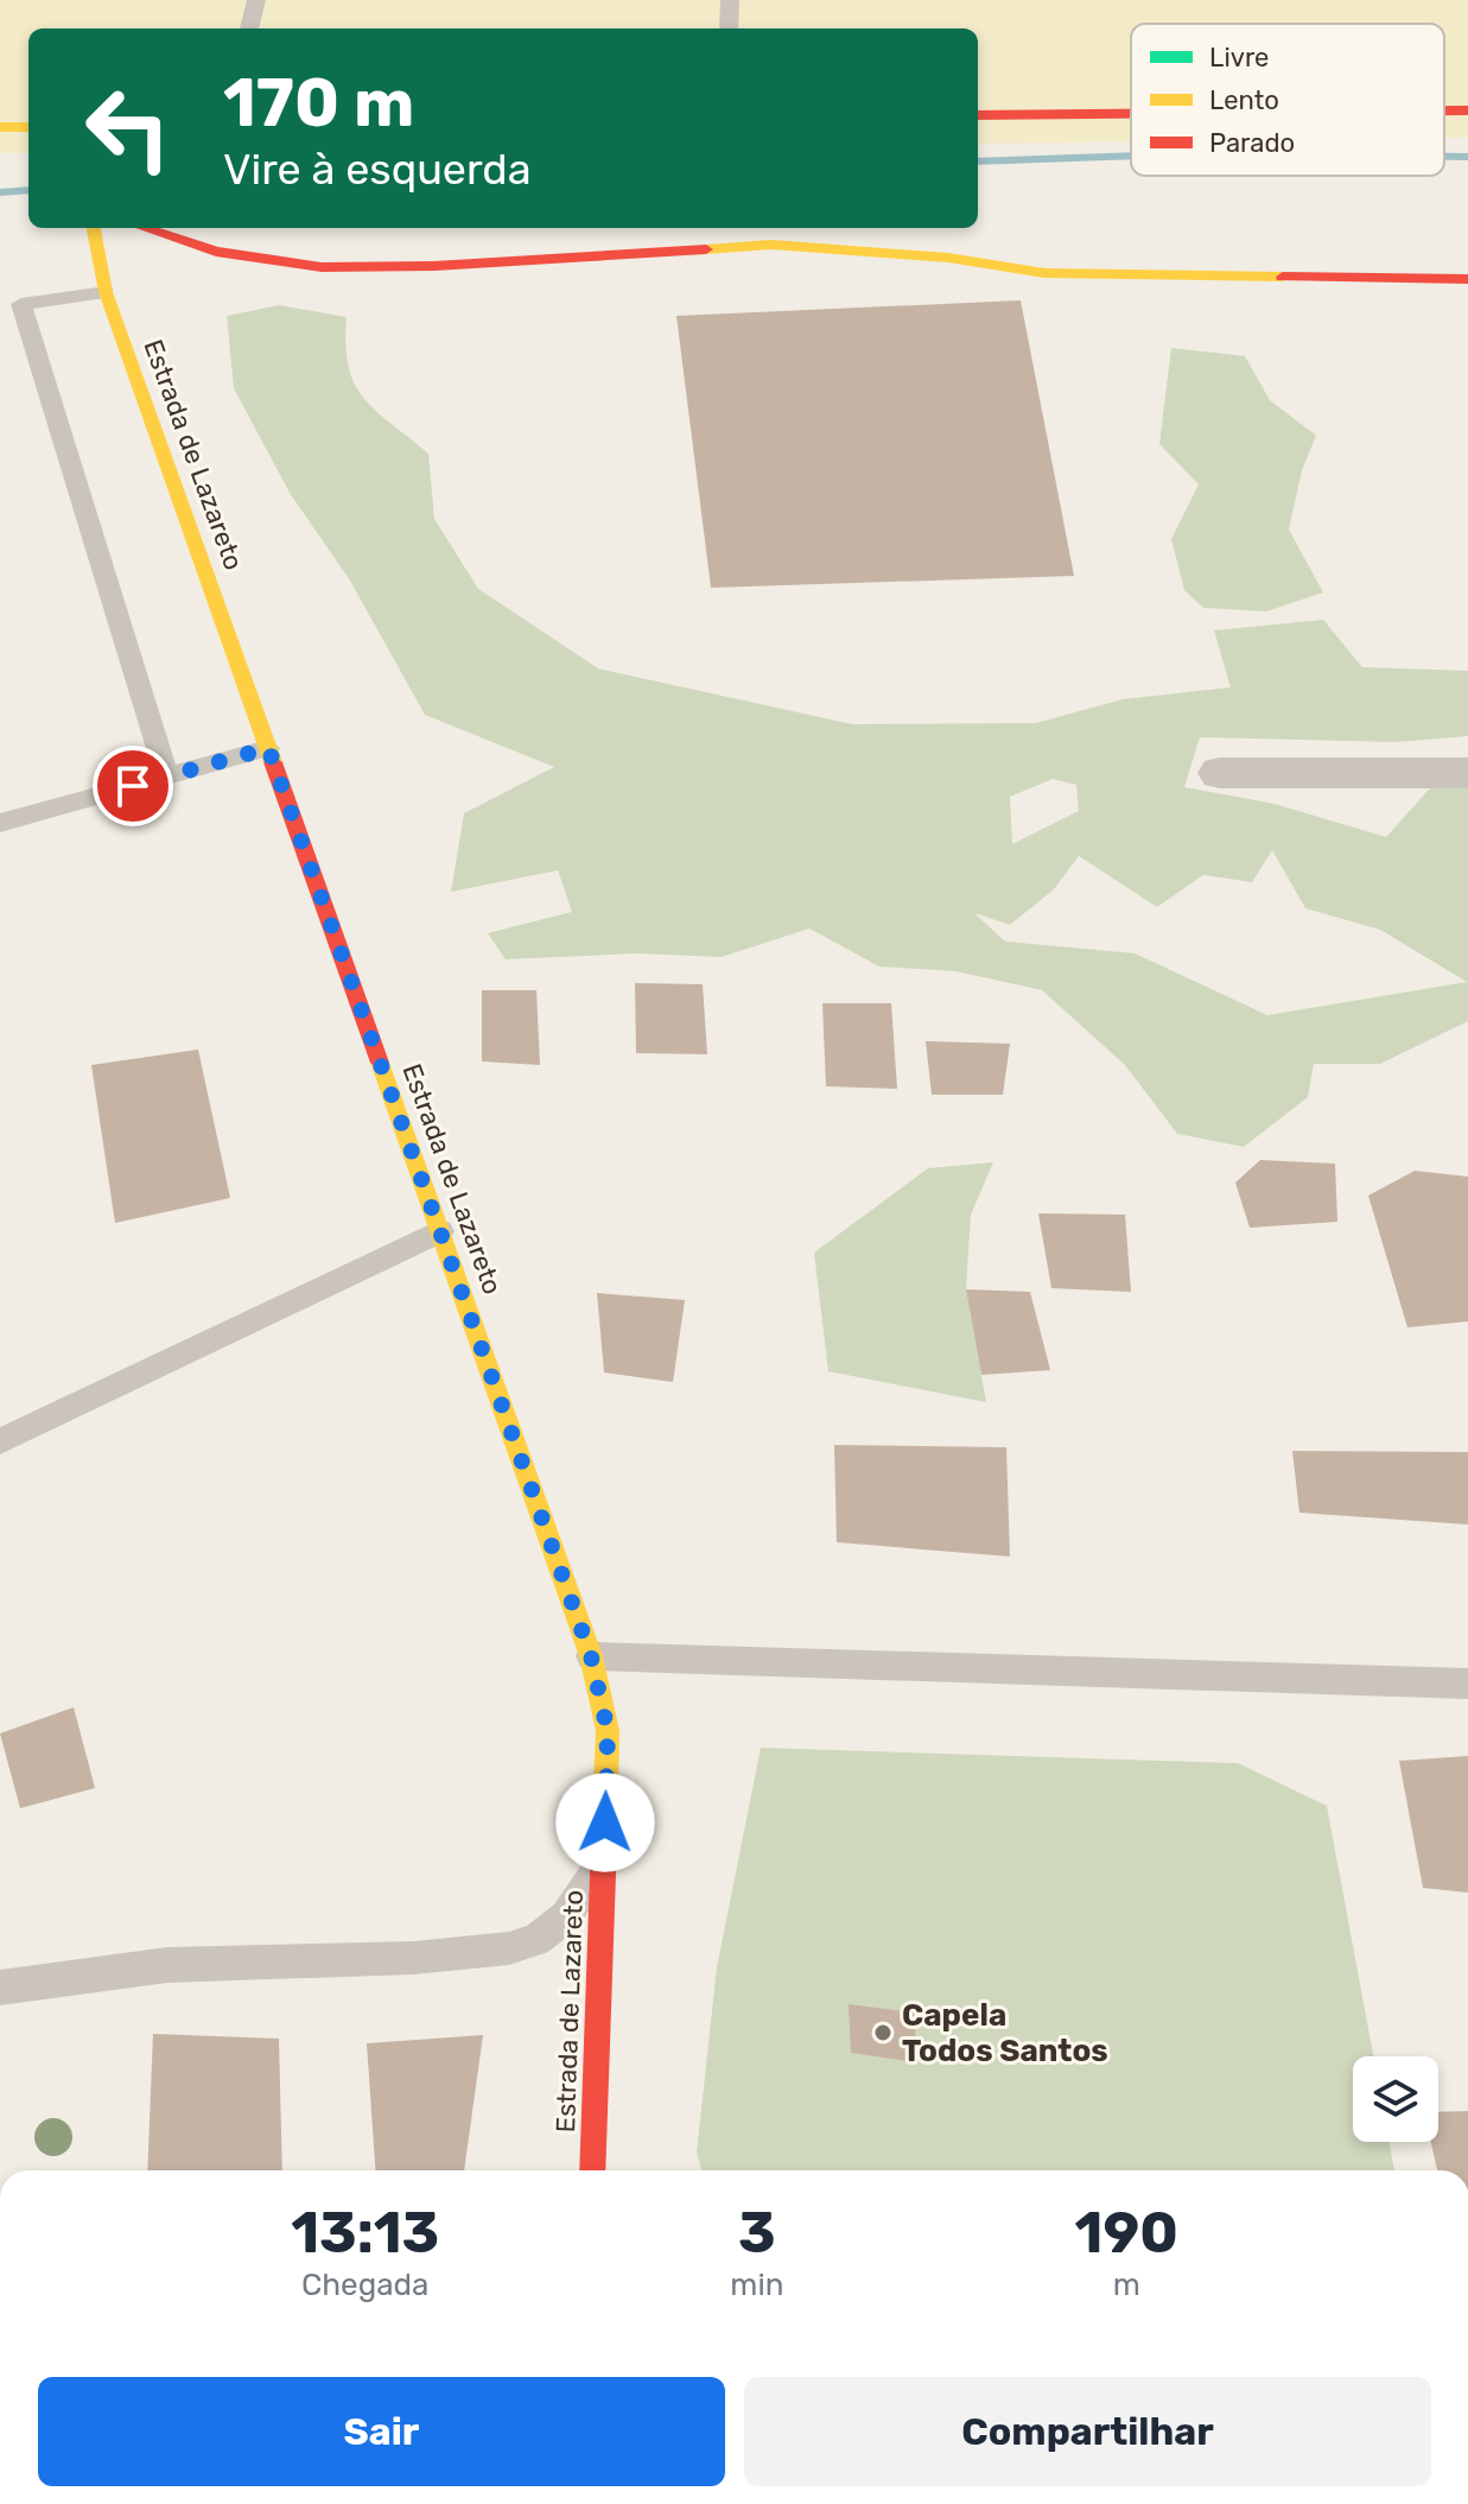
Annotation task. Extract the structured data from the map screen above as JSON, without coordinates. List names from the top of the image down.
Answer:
{
  "streets": {
    "street": ["Estrada de Lazareto"]
  },
  "places": ["Capela Todos Santos"],
  "legend": ["Livre", "Lento", "Parado"],
  "page": {
    "turn": ["170 m", "Vire à esquerda"],
    "eta": [
      "13:13",
      "Chegada",
      "3",
      "min",
      "190",
      "m"
    ],
    "buttons": ["Sair", "Compartilhar"]
  }
}
